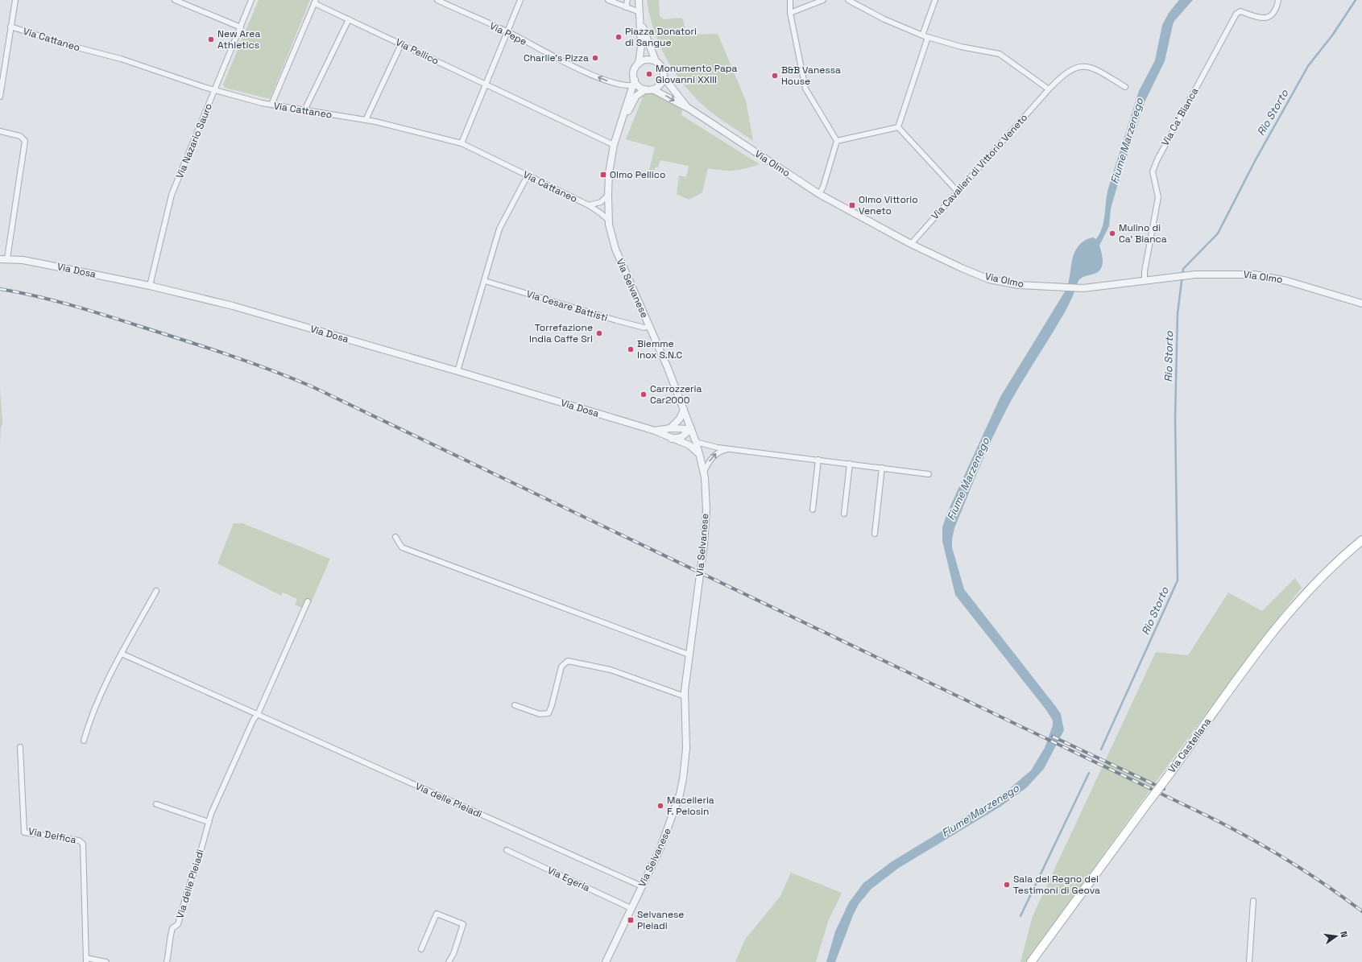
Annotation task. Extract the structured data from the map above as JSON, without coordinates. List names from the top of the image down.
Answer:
{
  "streets": {
    "main road": ["Via Castellana"],
    "street": [
      "Via Pepe",
      "Via Cattaneo",
      "Via Pellico",
      "Via Ca' Bianca",
      "Via Nazario Sauro",
      "Via Olmo",
      "Via Cavalieri di Vittorio Veneto",
      "Via Dosa",
      "Via Selvanese",
      "Via Cesare Battisti",
      "Via delle Pleiadi",
      "Via Delfica",
      "Via Egeria"
    ]
  },
  "crossings": [
    ["Via Pepe", "Via Olmo"],
    ["Via Pepe", "Via Selvanese"],
    ["Via Cattaneo", "Via Nazario Sauro"],
    ["Via Cattaneo", "Via Selvanese"],
    ["Via Pellico", "Via Selvanese"],
    ["Via Ca' Bianca", "Via Olmo"],
    ["Via Nazario Sauro", "Via Dosa"],
    ["Via Olmo", "Via Cavalieri di Vittorio Veneto"],
    ["Via Olmo", "Via Selvanese"],
    ["Via Dosa", "Via Selvanese"],
    ["Via Selvanese", "Via Cesare Battisti"],
    ["Via Selvanese", "Via delle Pleiadi"],
    ["Via Selvanese", "Via Egeria"]
  ],
  "one_way": ["Via Pepe"],
  "water": ["Rio Storto", "Fiume Marzenego"],
  "places": {
    "other": [
      "Piazza Donatori di Sangue",
      "New Area Athletics",
      "Charlie's Pizza",
      "Monumento Papa Giovanni XXIII",
      "B&B Vanessa House",
      "Mulino di Ca’ Bianca",
      "Torrefazione India Caffe Srl",
      "Biemme Inox S.N.C",
      "Carrozzeria Car2000",
      "Macelleria F. Pelosin",
      "Sala del Regno dei Testimoni di Geova"
    ],
    "transit": ["Olmo Pellico", "Olmo Vittorio Veneto", "Selvanese Pleiadi"]
  },
  "north": "right"
}
